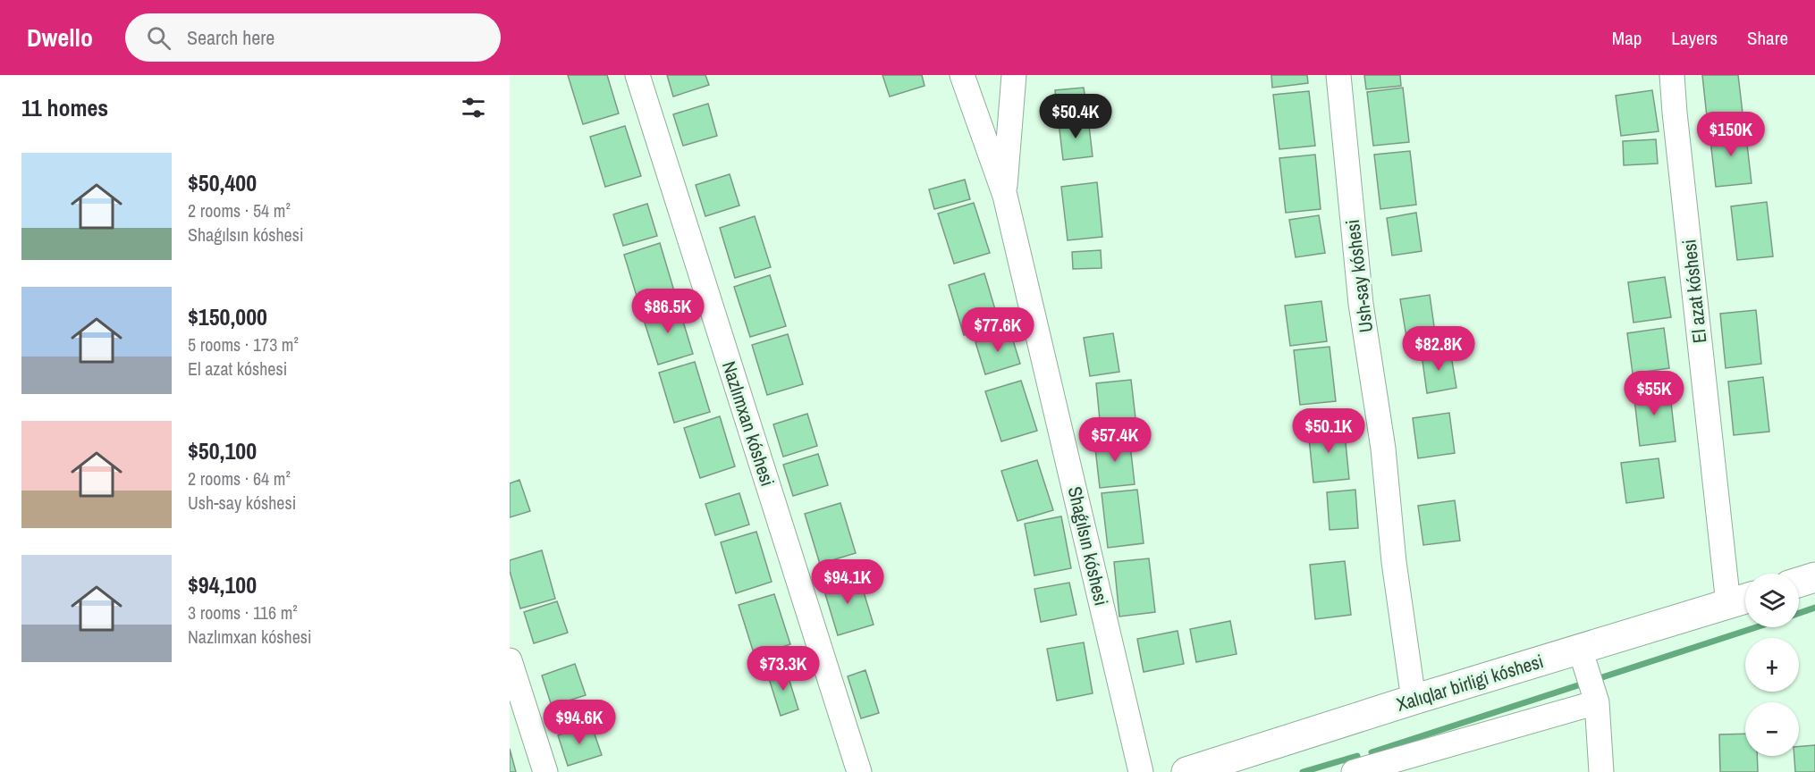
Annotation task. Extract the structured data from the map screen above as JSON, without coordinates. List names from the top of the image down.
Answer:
{
  "streets": {
    "street": [
      "Ush-say kóshesi",
      "El azat kóshesi",
      "Nazlımxan kóshesi",
      "Shaǵılsın kóshesi",
      "Xalıqlar birligi kóshesi"
    ]
  },
  "crossings": [
    ["Ush-say kóshesi", "Xalıqlar birligi kóshesi"],
    ["El azat kóshesi", "Xalıqlar birligi kóshesi"]
  ],
  "page": {
    "header": "Dwello",
    "search": "Search here",
    "nav": ["Map", "Layers", "Share"],
    "heading": "11 homes",
    "price": [
      "$50.4K",
      "$150K",
      "$86.5K",
      "$77.6K",
      "$82.8K",
      "$55K",
      "$50.1K",
      "$57.4K",
      "$94.1K",
      "$73.3K",
      "$94.6K"
    ],
    "list": [
      {
        "name": "$50,400",
        "note": "2 rooms · 54 m² · Shaǵılsın kóshesi"
      },
      {
        "name": "$150,000",
        "note": "5 rooms · 173 m² · El azat kóshesi"
      },
      {
        "name": "$50,100",
        "note": "2 rooms · 64 m² · Ush-say kóshesi"
      },
      {
        "name": "$94,100",
        "note": "3 rooms · 116 m² · Nazlımxan kóshesi"
      }
    ],
    "map_buttons": ["+", "−"]
  }
}
